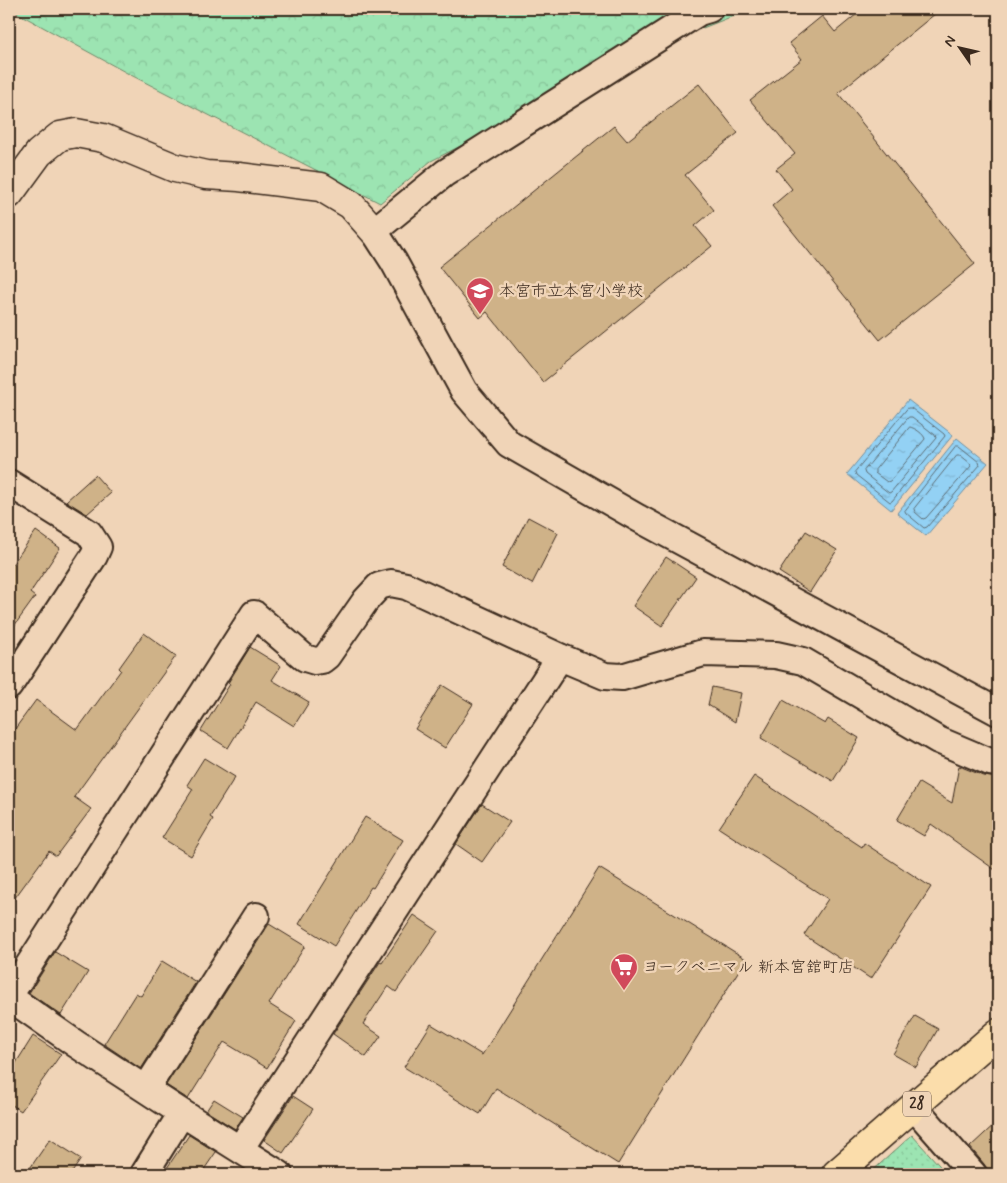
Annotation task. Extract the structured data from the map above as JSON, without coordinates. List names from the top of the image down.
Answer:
{
  "streets": {
    "main road": ["28"]
  },
  "places": {
    "school or university": ["本宮市立本宮小学校"],
    "supermarket": ["ヨークベニマル 新本宮舘町店"]
  },
  "north": "top left"
}
